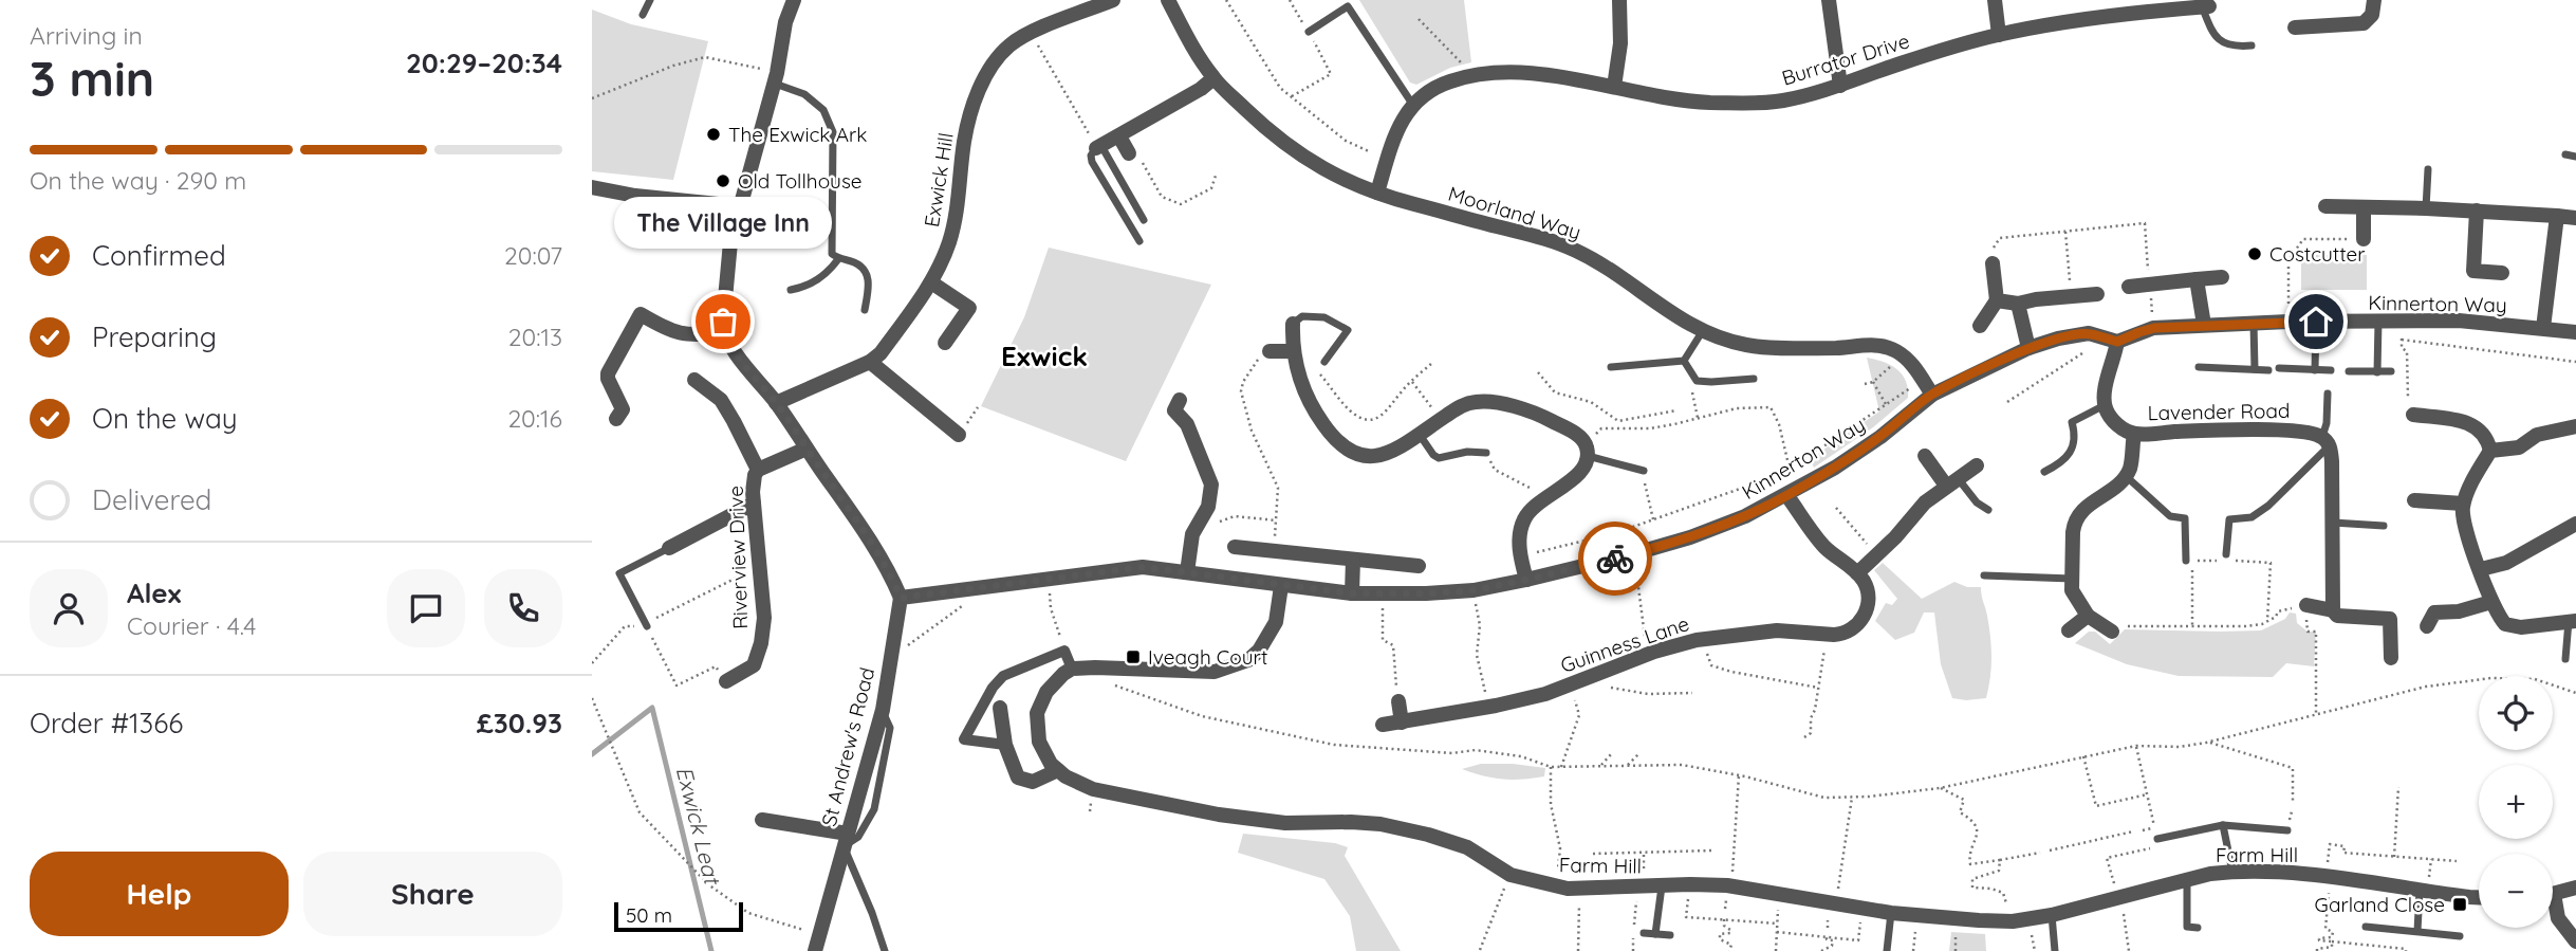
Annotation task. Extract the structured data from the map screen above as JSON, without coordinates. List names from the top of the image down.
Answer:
{
  "streets": {
    "street": [
      "Burrator Drive",
      "Exwick Hill",
      "Moorland Way",
      "Kinnerton Way",
      "Lavender Road",
      "Riverview Drive",
      "Guinness Lane",
      "St Andrew's Road",
      "Farm Hill"
    ]
  },
  "crossings": [
    ["Burrator Drive", "Moorland Way"],
    ["Kinnerton Way", "St Andrew's Road"]
  ],
  "districts": ["Exwick"],
  "water": ["Exwick Leat"],
  "places": {
    "other": [
      "The Exwick Ark",
      "Old Tollhouse",
      "Costcutter",
      "The Village Inn"
    ],
    "transit": ["Iveagh Court", "Garland Close"]
  },
  "scale_bar": "50 m",
  "page": {
    "heading": ["3 min", "Arriving in", "20:29–20:34"],
    "panel": [
      "Alex",
      "Courier · 4.4",
      "Order #1366",
      "£30.93"
    ],
    "bar": "On the way · 290 m",
    "bubble": "The Village Inn",
    "list": [
      ["Confirmed", "20:07"],
      ["Preparing", "20:13"],
      ["On the way", "20:16"],
      "Delivered"
    ],
    "map_buttons": ["+", "−"],
    "buttons": ["Help", "Share"],
    "scale": "50 m"
  }
}
